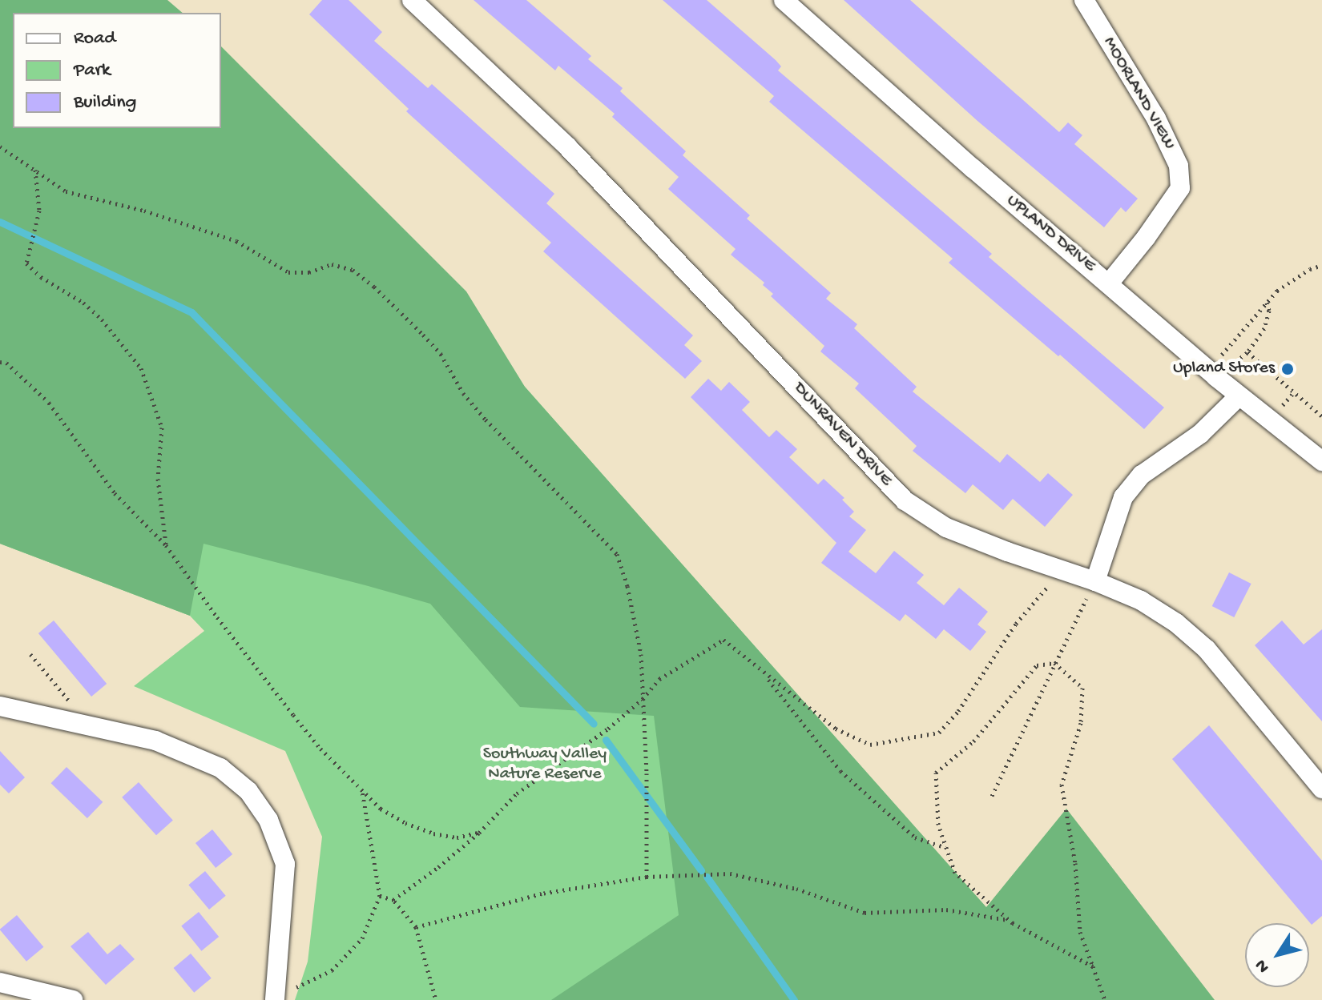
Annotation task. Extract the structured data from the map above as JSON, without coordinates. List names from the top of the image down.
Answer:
{
  "streets": {
    "street": ["MOORLAND VIEW", "UPLAND DRIVE", "DUNRAVEN DRIVE"]
  },
  "crossings": [
    ["MOORLAND VIEW", "UPLAND DRIVE"]
  ],
  "parks": ["Southway Valley Nature Reserve"],
  "places": ["Upland Stores"],
  "legend": ["Road", "Park", "Building"],
  "north": "bottom left"
}
